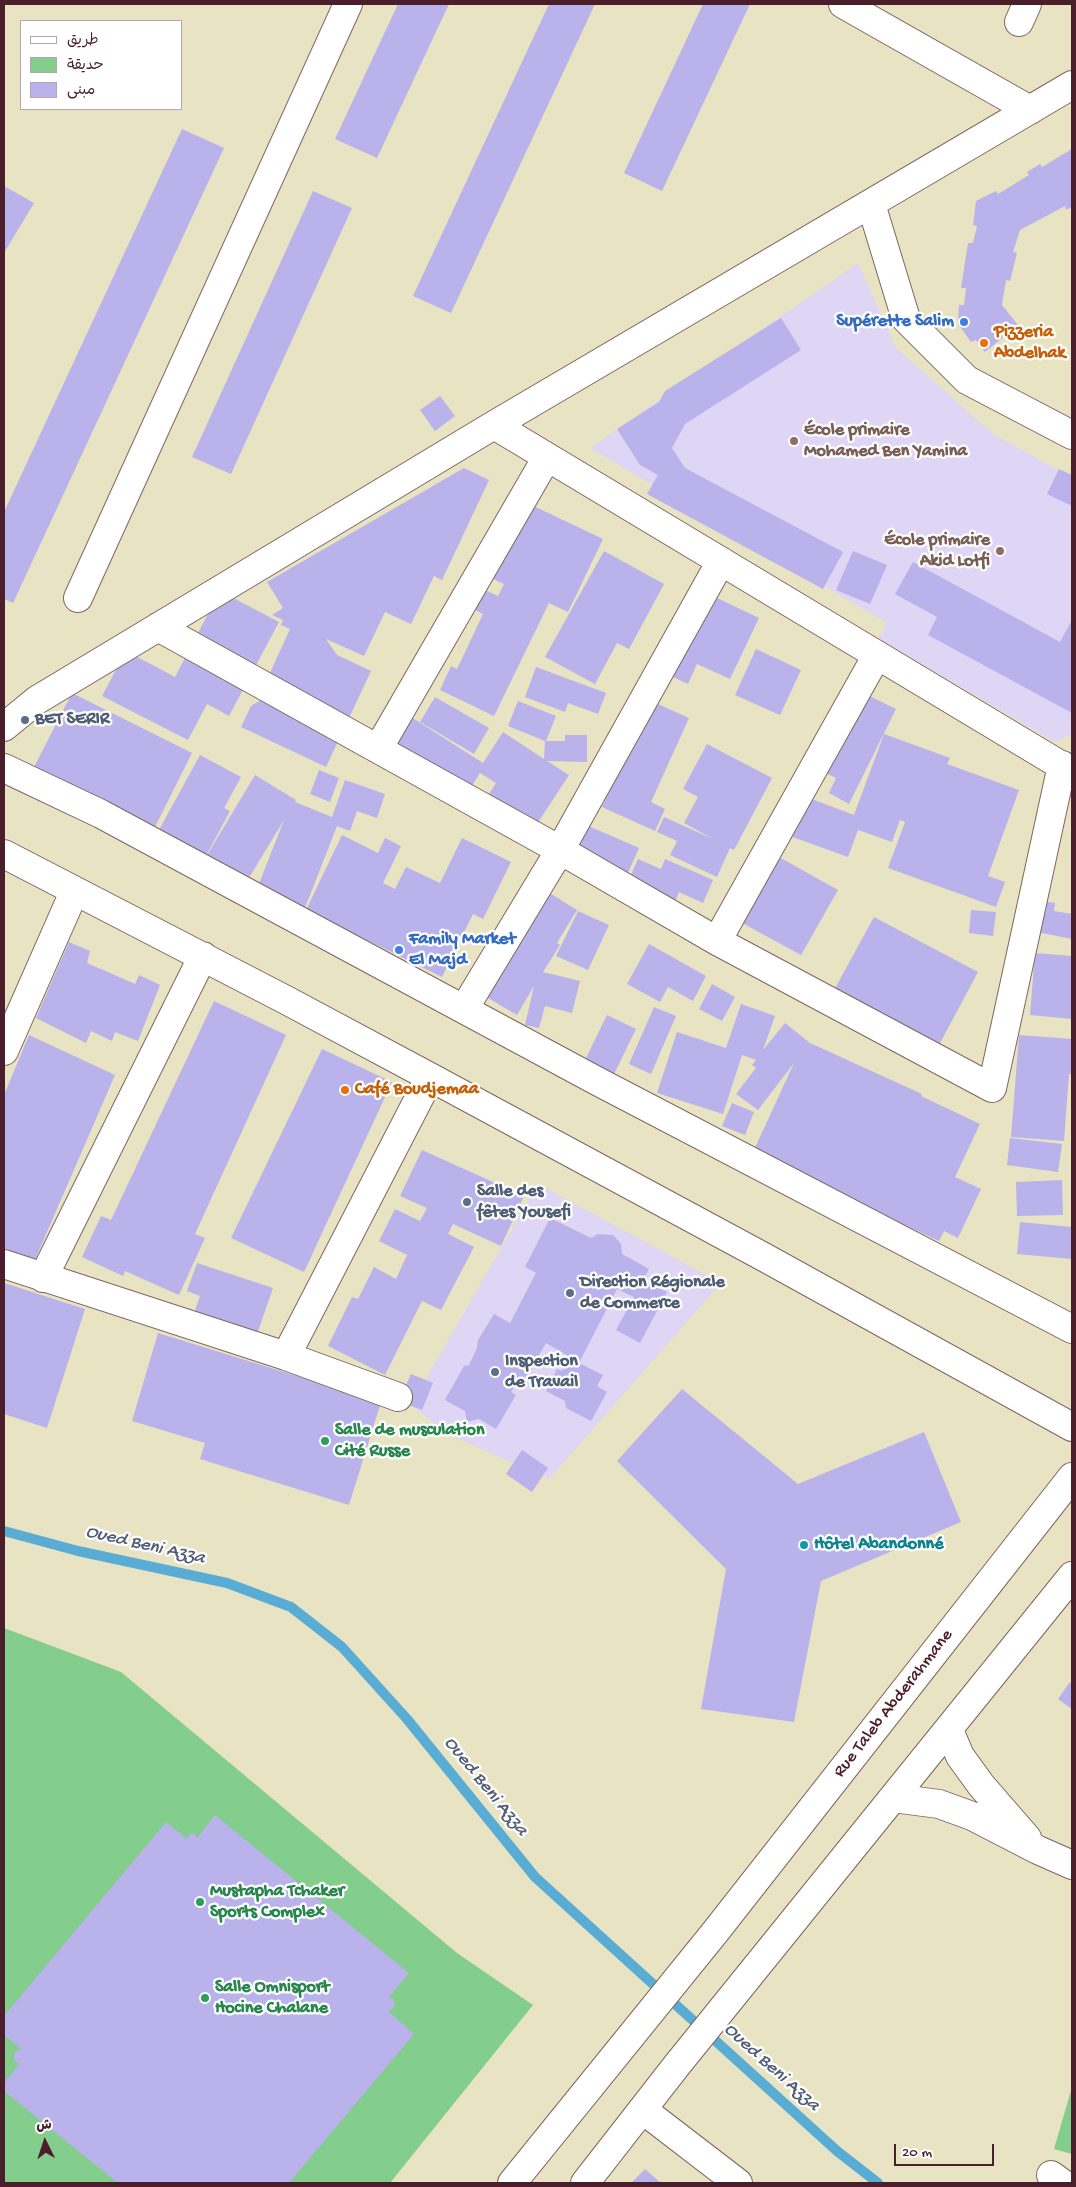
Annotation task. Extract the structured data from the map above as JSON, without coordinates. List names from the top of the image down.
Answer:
{
  "streets": {
    "street": ["Rue Taleb Abderahmane"]
  },
  "water": ["Oued Beni Azza"],
  "places": [
    "Supérette Salim",
    "Pizzeria Abdelhak",
    "École primaire Mohamed Ben Yamina",
    "École primaire Akid Lotfi",
    "BET SERIR",
    "Family Market El Majd",
    "Café Boudjemaa",
    "Salle des fêtes Yousefi",
    "Direction Régionale de Commerce",
    "Inspection de Travail",
    "Salle de musculation Cité Russe",
    "Hôtel Abandonné",
    "Mustapha Tchaker Sports Complex",
    "Salle Omnisport Hocine Chalane"
  ],
  "legend": ["طريق", "حديقة", "مبنى"],
  "scale_bar": "20 m",
  "north": "top"
}
